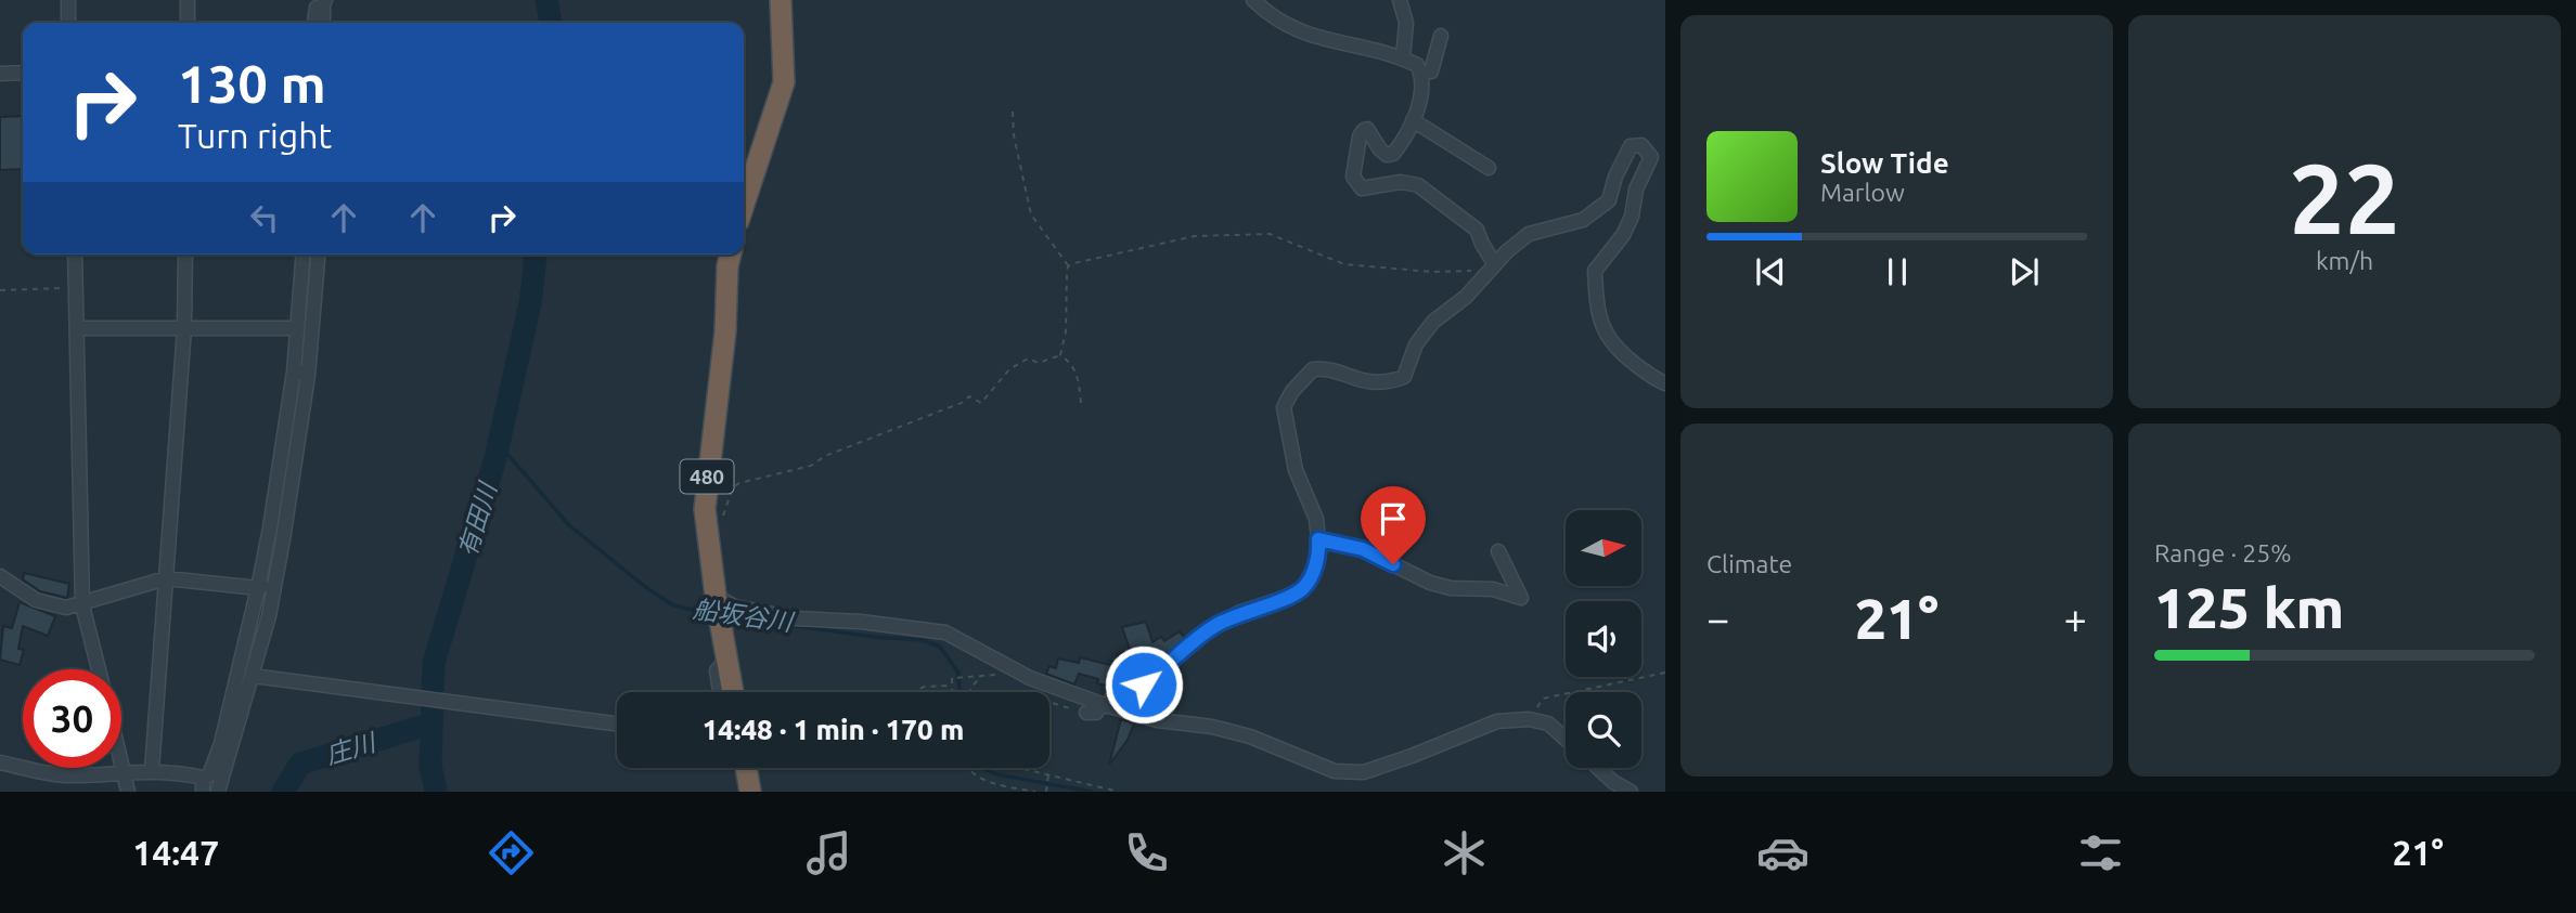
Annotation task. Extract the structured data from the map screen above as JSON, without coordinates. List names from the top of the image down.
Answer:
{
  "streets": {
    "highway": ["480"]
  },
  "water": ["有田川", "船坂谷川", "庄川"],
  "north": "right",
  "page": {
    "tile": [
      ["22", "km/h"],
      "Climate",
      ["Range · 25%", "125 km"]
    ],
    "turn": ["130 m", "Turn right"],
    "song": ["Slow Tide", "Marlow"],
    "heat": ["−", "21°", "+"],
    "limit": "30",
    "trip": "14:48 · 1 min · 170 m",
    "tabs": ["14:47", "21°"]
  }
}
